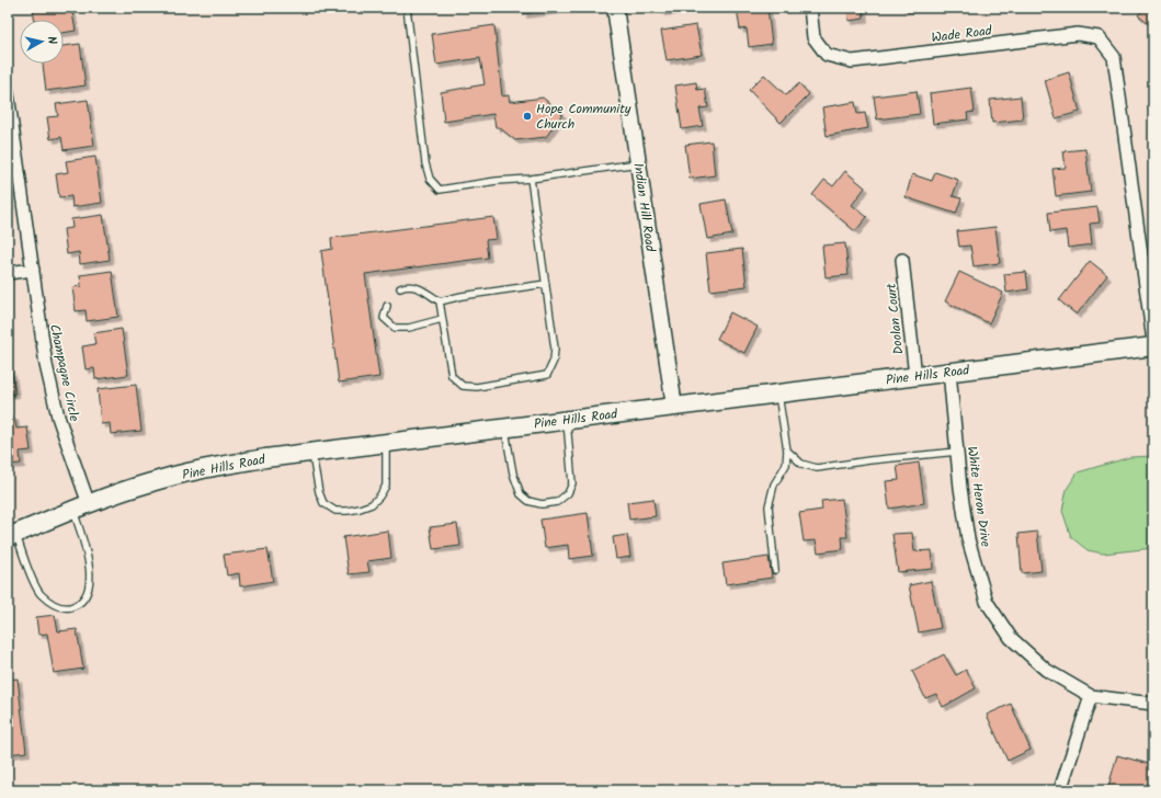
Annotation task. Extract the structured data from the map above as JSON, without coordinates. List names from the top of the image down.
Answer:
{
  "streets": {
    "main road": ["Pine Hills Road"],
    "street": [
      "Wade Road",
      "Indian Hill Road",
      "Doolan Court",
      "Champagne Circle",
      "White Heron Drive"
    ]
  },
  "crossings": [
    ["Indian Hill Road", "Pine Hills Road"],
    ["Doolan Court", "Pine Hills Road"],
    ["Champagne Circle", "Pine Hills Road"],
    ["Pine Hills Road", "White Heron Drive"]
  ],
  "places": ["Hope Community Church"],
  "north": "right"
}
